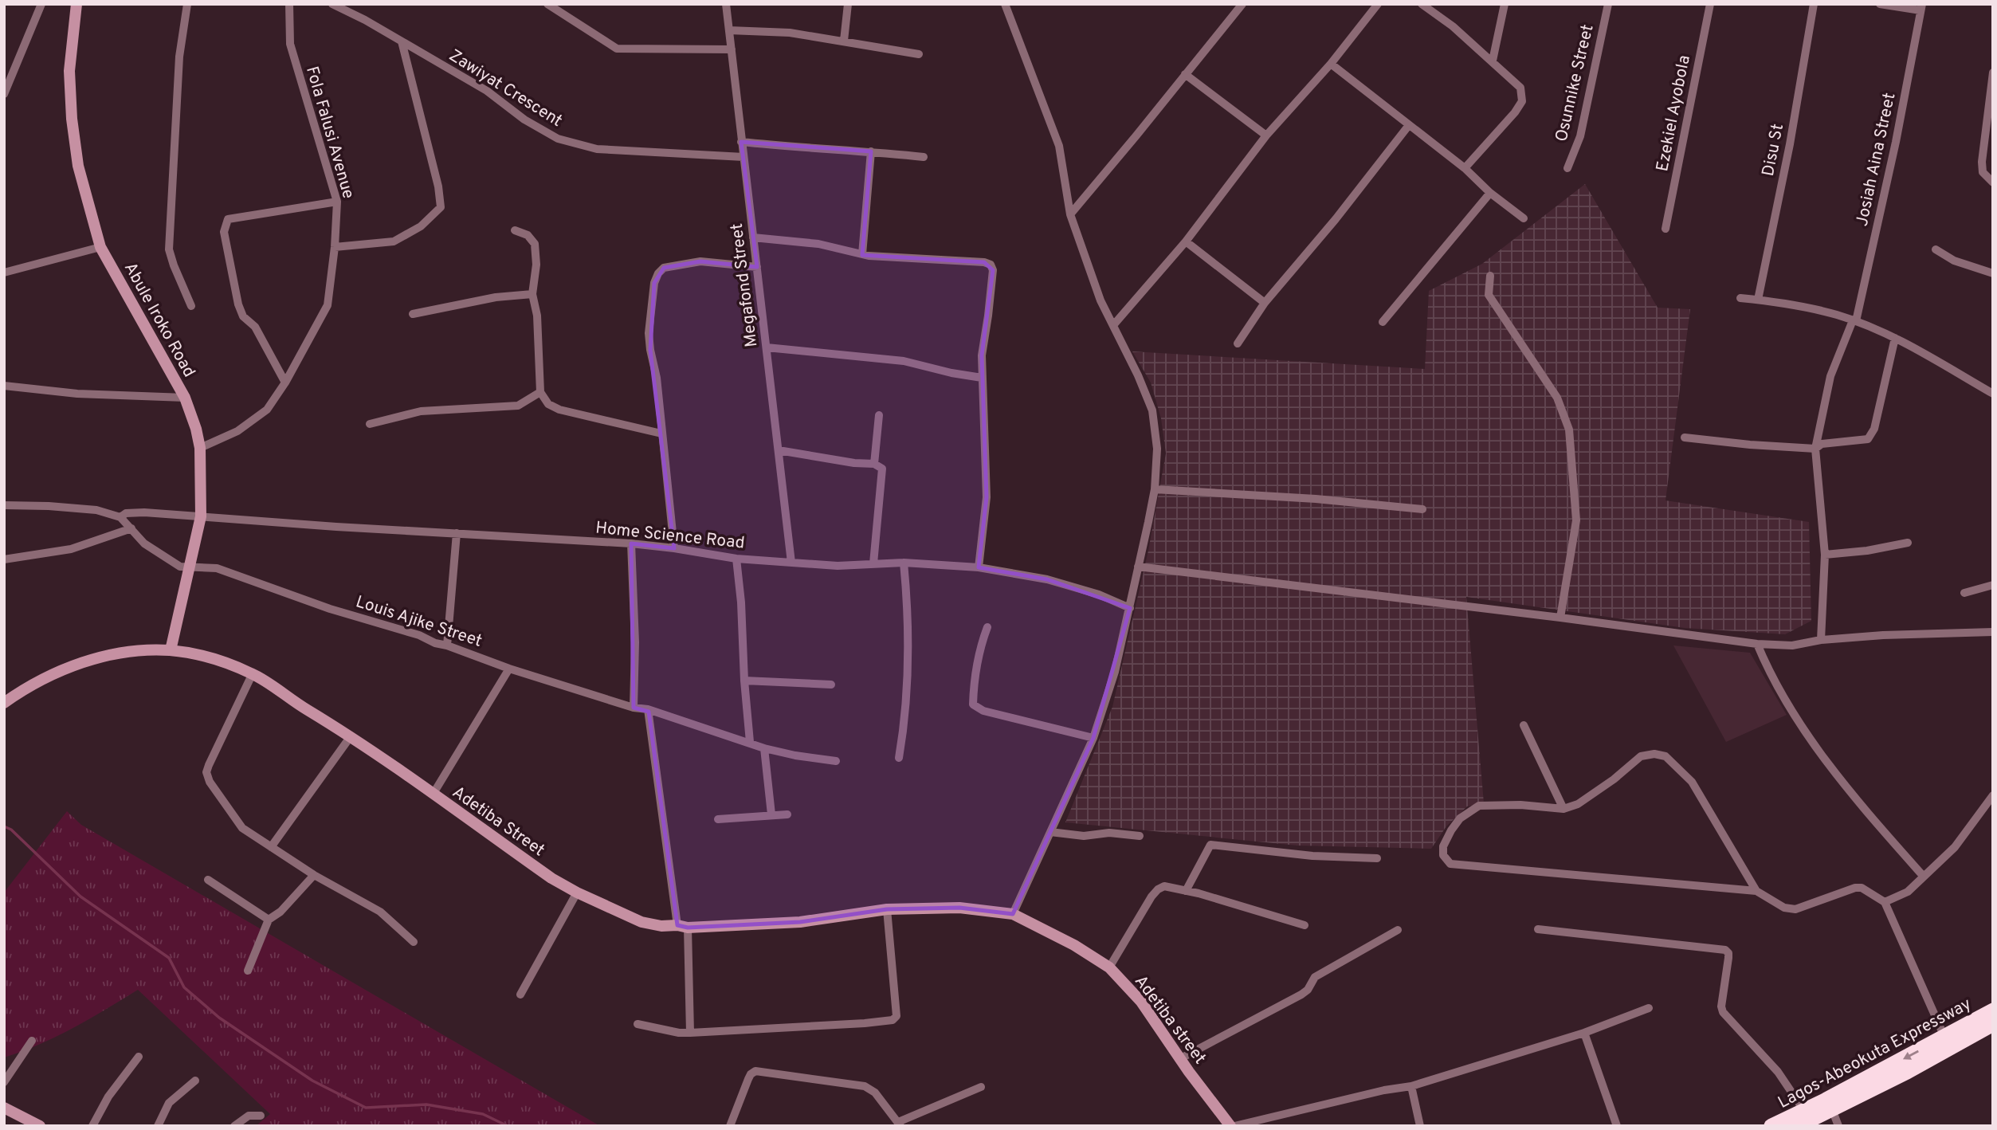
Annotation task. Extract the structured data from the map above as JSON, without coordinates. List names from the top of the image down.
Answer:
{
  "streets": {
    "highway": ["Lagos-Abeokuta Expressway"],
    "street": [
      "Osunnike Street",
      "Zawiyat Crescent",
      "Ezekiel Ayobola",
      "Fola Falusi Avenue",
      "Disu St",
      "Josiah Aina Street",
      "Megafond Street",
      "Abule Iroko Road",
      "Home Science Road",
      "Louis Ajike Street",
      "Adetiba Street",
      "Adetiba street"
    ]
  },
  "crossings": [
    ["Zawiyat Crescent", "Megafond Street"],
    ["Fola Falusi Avenue", "Abule Iroko Road"],
    ["Megafond Street", "Home Science Road"],
    ["Abule Iroko Road", "Home Science Road"],
    ["Abule Iroko Road", "Louis Ajike Street"],
    ["Abule Iroko Road", "Adetiba Street"],
    ["Home Science Road", "Louis Ajike Street"],
    ["Adetiba Street", "Adetiba street"]
  ]
}
